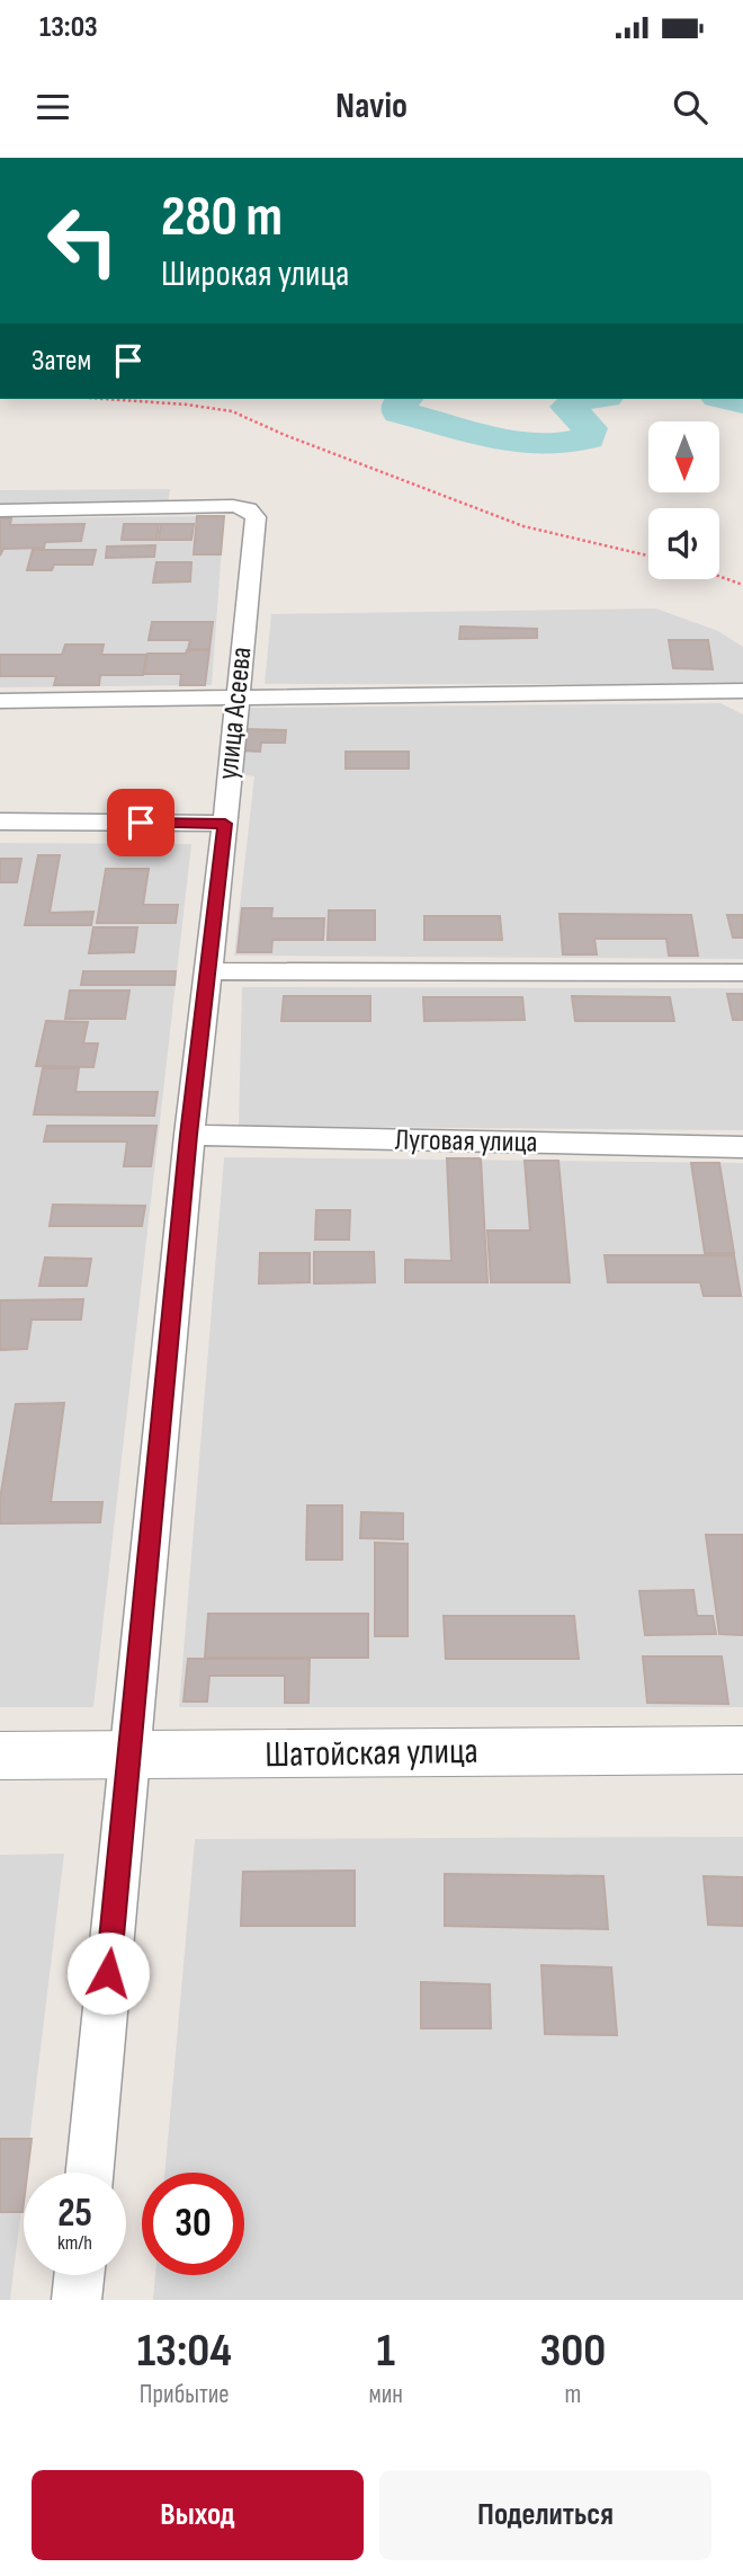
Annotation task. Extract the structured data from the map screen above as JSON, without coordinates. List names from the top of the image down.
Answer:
{
  "streets": {
    "street": ["улица Асеева", "Луговая улица", "Шатойская улица"]
  },
  "crossings": [
    ["улица Асеева", "Луговая улица"],
    ["улица Асеева", "Шатойская улица"]
  ],
  "north": "bottom",
  "page": {
    "status": "13:03",
    "header": "Navio",
    "turn": ["280 m", "Широкая улица"],
    "then": "Затем",
    "speed": "25 km/h",
    "limit": "30",
    "eta": [
      "13:04",
      "Прибытие",
      "1",
      "мин",
      "300",
      "m"
    ],
    "buttons": ["Выход", "Поделиться"]
  }
}
